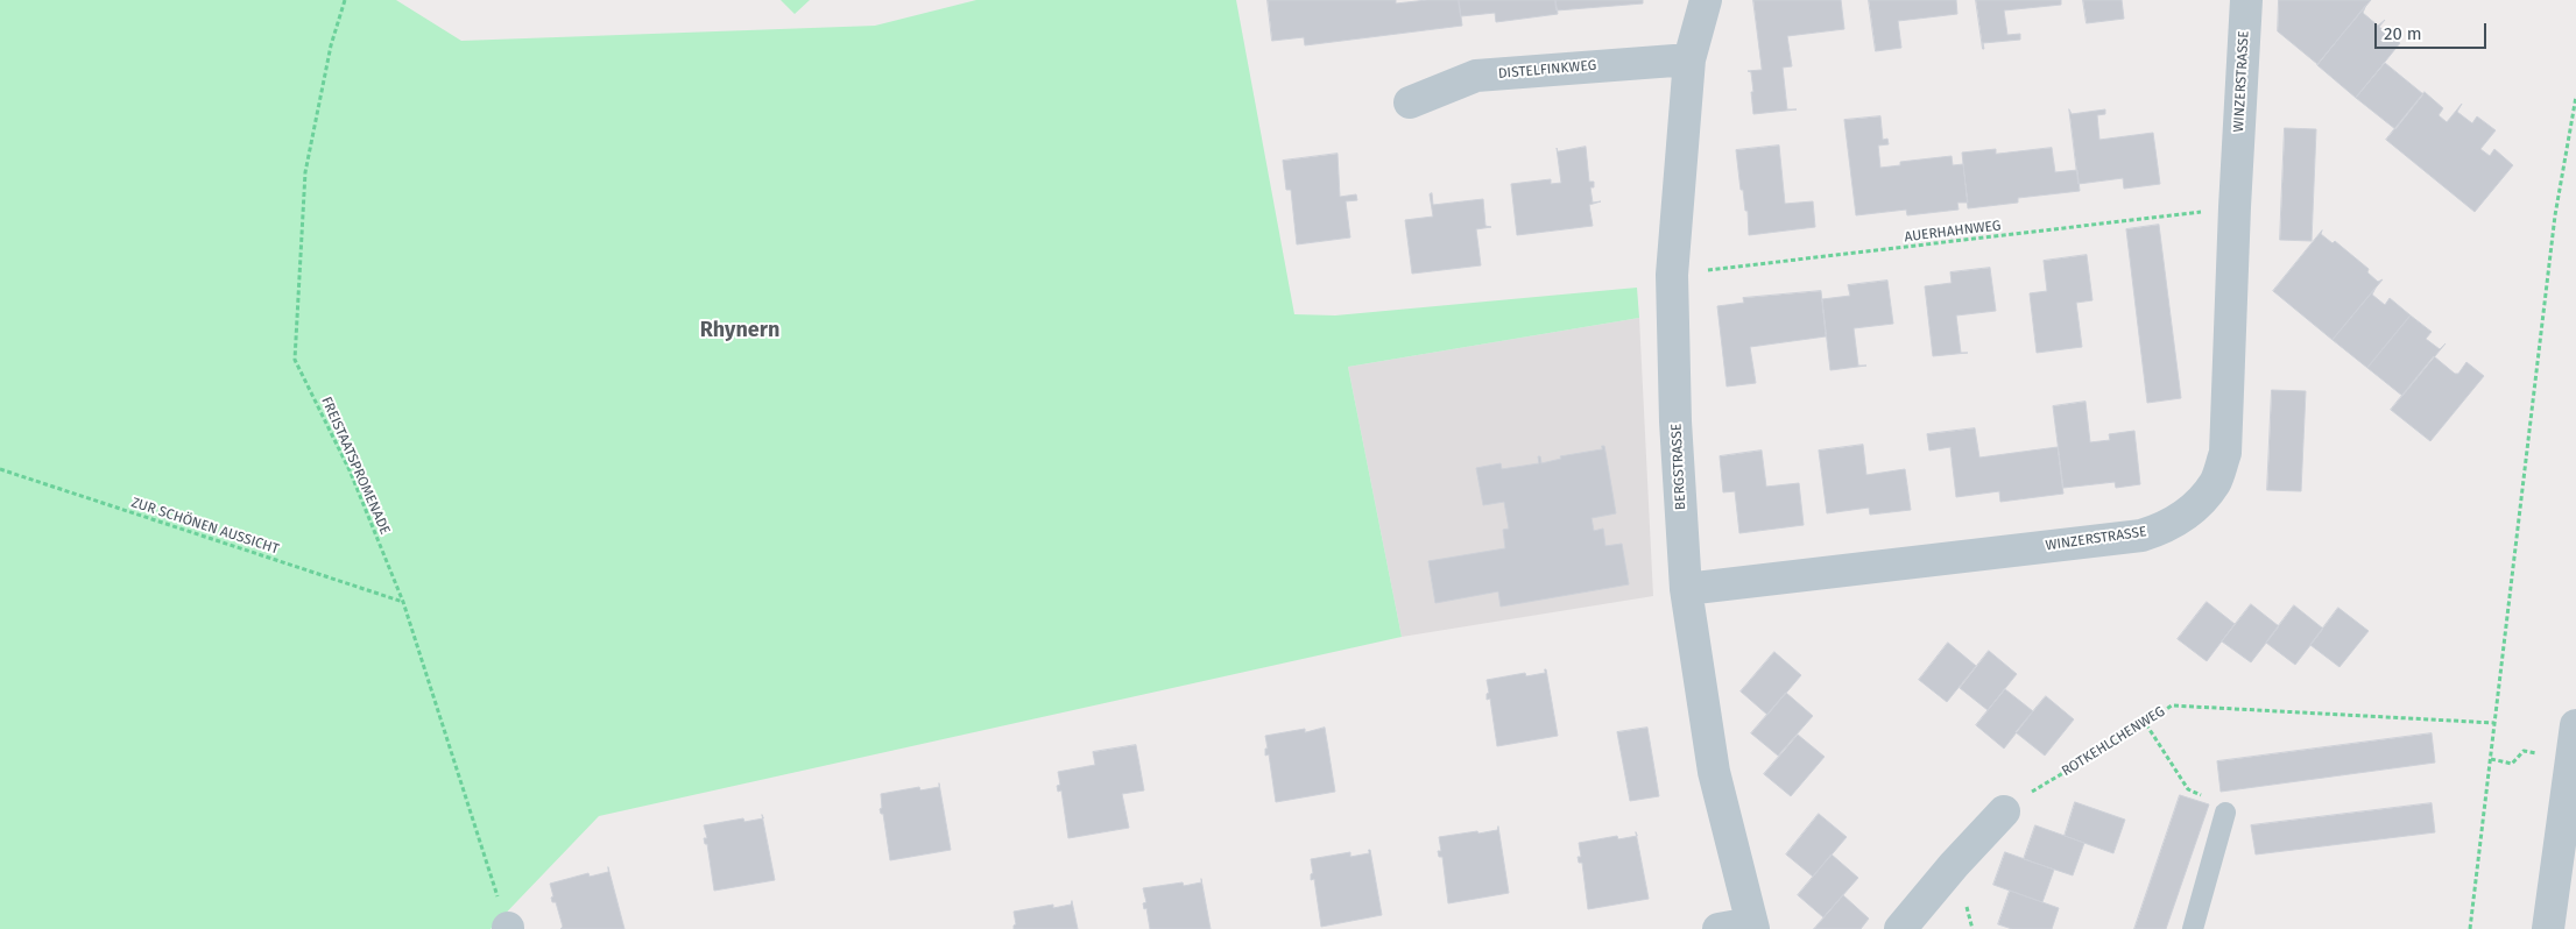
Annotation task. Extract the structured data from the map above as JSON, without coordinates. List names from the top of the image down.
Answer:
{
  "streets": {
    "street": ["DISTELFINKWEG", "WINZERSTRASSE", "BERGSTRASSE"],
    "path": [
      "AUERHAHNWEG",
      "FREISTAATSPROMENADE",
      "ZUR SCHÖNEN AUSSICHT",
      "ROTKEHLCHENWEG"
    ]
  },
  "crossings": [
    ["DISTELFINKWEG", "BERGSTRASSE"],
    ["WINZERSTRASSE", "AUERHAHNWEG"],
    ["WINZERSTRASSE", "BERGSTRASSE"],
    ["AUERHAHNWEG", "BERGSTRASSE"],
    ["FREISTAATSPROMENADE", "ZUR SCHÖNEN AUSSICHT"]
  ],
  "districts": ["Rhynern"],
  "scale_bar": "20 m"
}
